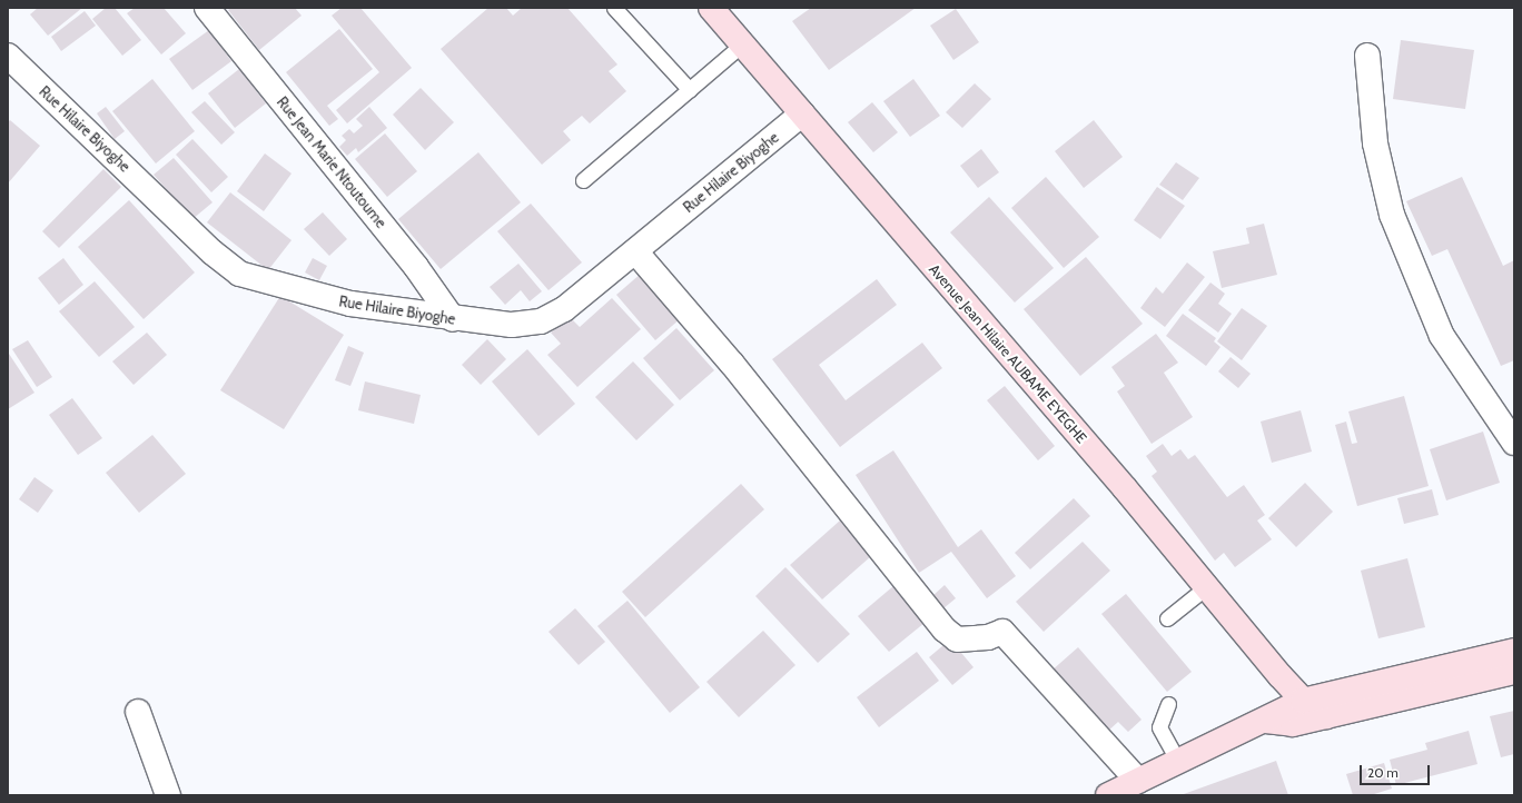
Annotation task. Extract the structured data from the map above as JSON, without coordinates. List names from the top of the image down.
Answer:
{
  "streets": {
    "main road": ["Avenue Jean Hilaire AUBAME EYEGHE"],
    "street": ["Rue Hilaire Biyoghe", "Rue Jean Marie Ntoutoume"]
  },
  "crossings": [
    ["Rue Hilaire Biyoghe", "Rue Jean Marie Ntoutoume"],
    ["Rue Hilaire Biyoghe", "Avenue Jean Hilaire AUBAME EYEGHE"]
  ],
  "scale_bar": "20 m"
}
